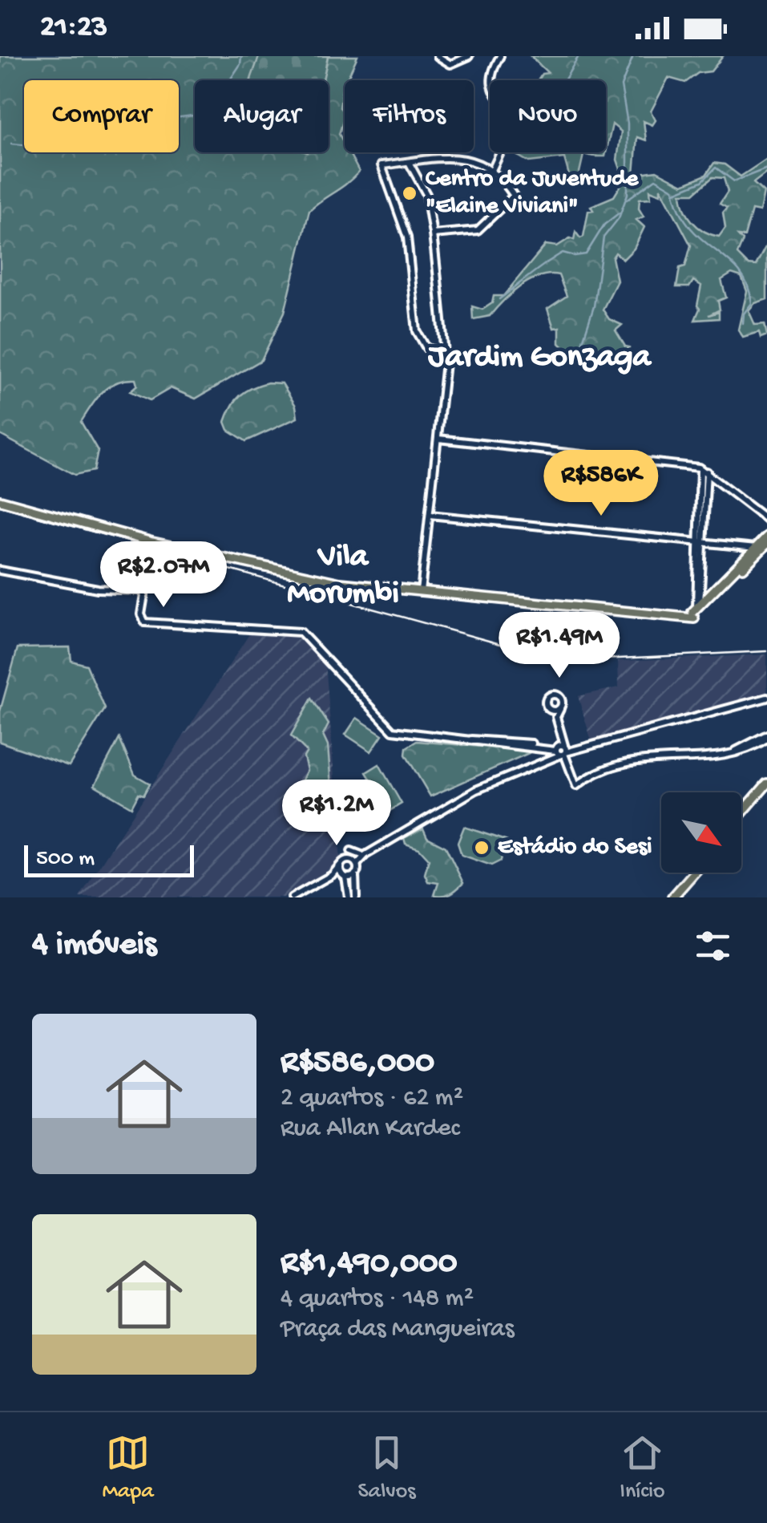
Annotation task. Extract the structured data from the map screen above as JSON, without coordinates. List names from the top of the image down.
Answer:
{
  "districts": ["Jardim Gonzaga", "Vila Morumbi"],
  "places": ["Centro da Juventude \"Elaine Viviani\"", "Estádio do Sesi"],
  "scale_bar": "500 m",
  "north": "bottom right",
  "page": {
    "status": "21:23",
    "chip": [
      "Comprar",
      "Alugar",
      "Filtros",
      "Novo"
    ],
    "price": [
      "R$586K",
      "R$2.07M",
      "R$1.49M",
      "R$1.2M"
    ],
    "scale": "500 m",
    "heading": "4 imóveis",
    "list": [
      {
        "name": "R$586,000",
        "note": "2 quartos · 62 m² · Rua Allan Kardec"
      },
      {
        "name": "R$1,490,000",
        "note": "4 quartos · 148 m² · Praça das Mangueiras"
      }
    ],
    "tabs": ["Mapa", "Salvos", "Início"]
  }
}
